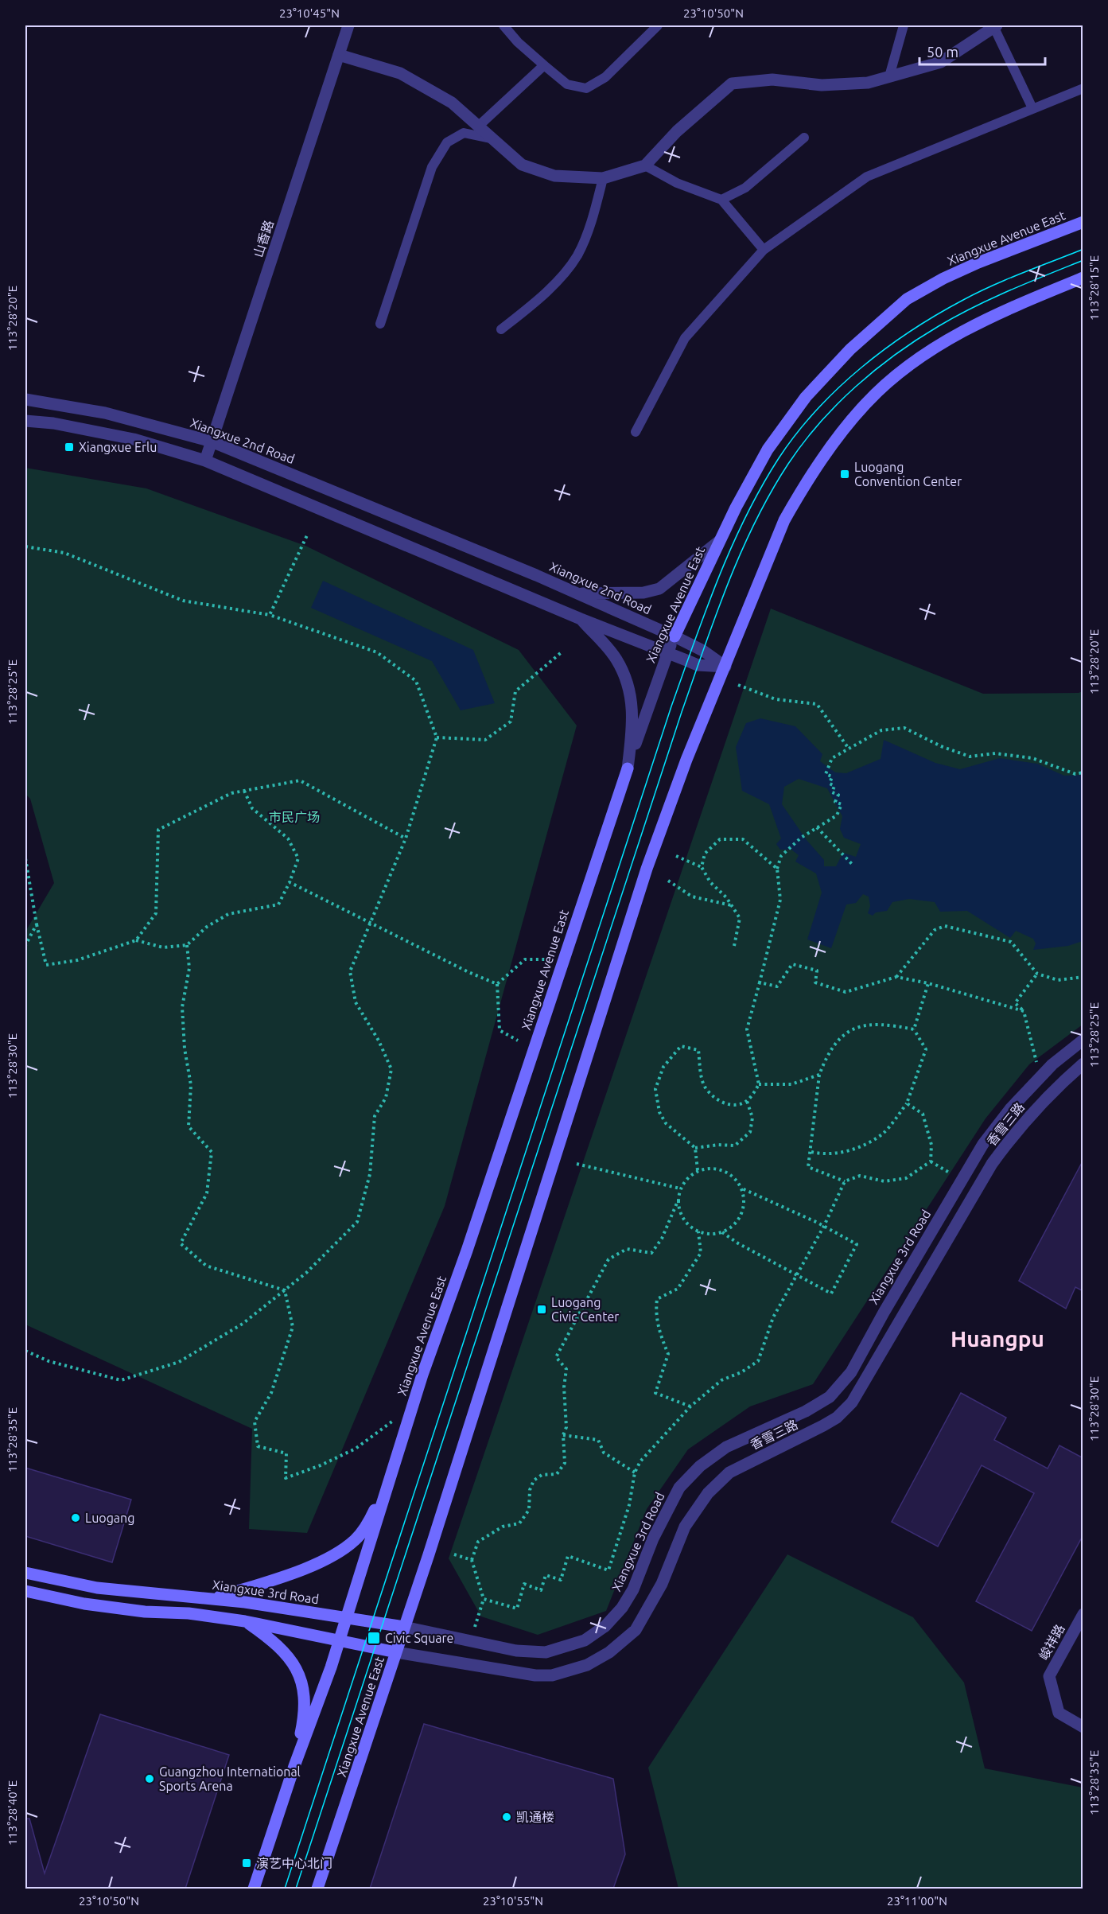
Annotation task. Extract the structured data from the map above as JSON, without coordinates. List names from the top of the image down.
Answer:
{
  "streets": {
    "main road": ["Xiangxue Avenue East", "Xiangxue 3rd Road"],
    "street": [
      "山香路",
      "Xiangxue 2nd Road",
      "香雪三路",
      "峻祥路"
    ]
  },
  "crossings": [
    ["Xiangxue Avenue East", "Xiangxue 2nd Road"],
    ["Xiangxue Avenue East", "香雪三路"],
    ["Xiangxue Avenue East", "Xiangxue 3rd Road"],
    ["山香路", "Xiangxue 2nd Road"]
  ],
  "districts": ["Huangpu"],
  "parks": ["市民广场"],
  "places": {
    "transit": [
      "Xiangxue Erlu",
      "Luogang Convention Center",
      "Luogang Civic Center",
      "Civic Square",
      "演艺中心北门"
    ],
    "other": ["Luogang", "Guangzhou International Sports Arena", "凯通楼"]
  },
  "scale_bar": "50 m",
  "coordinates": [
    "23°10'45\"N",
    "23°10'50\"N",
    "113°28'15\"E",
    "113°28'20\"E",
    "113°28'25\"E",
    "113°28'30\"E",
    "113°28'35\"E",
    "113°28'40\"E",
    "23°10'55\"N",
    "23°11'00\"N"
  ]
}
